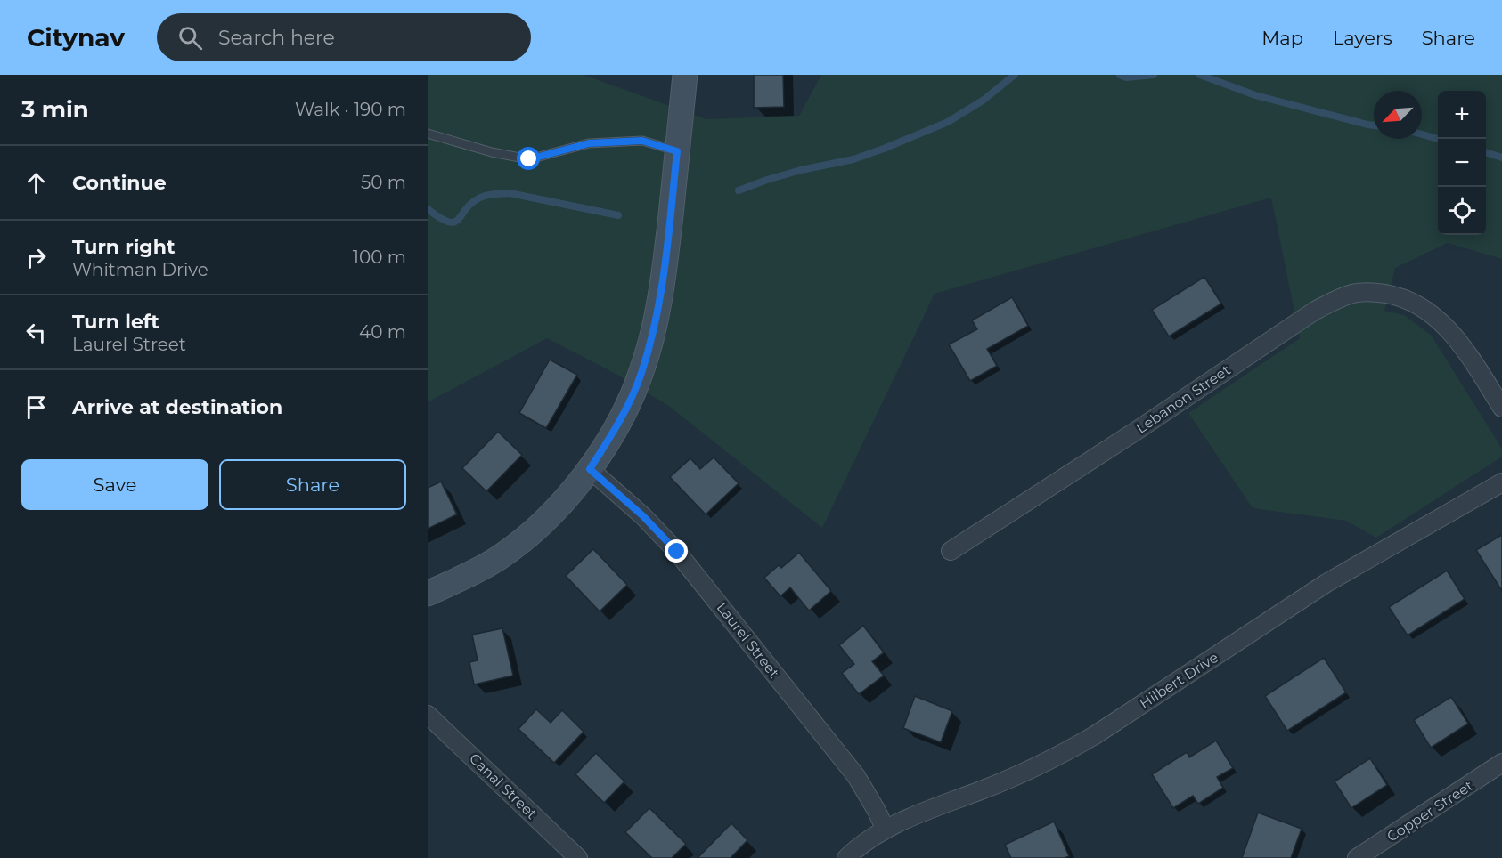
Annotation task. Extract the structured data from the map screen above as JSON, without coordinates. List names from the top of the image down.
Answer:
{
  "streets": {
    "street": [
      "Lebanon Street",
      "Laurel Street",
      "Hilbert Drive",
      "Canal Street",
      "Copper Street"
    ]
  },
  "crossings": [
    ["Laurel Street", "Hilbert Drive"]
  ],
  "north": "bottom left",
  "page": {
    "header": "Citynav",
    "search": "Search here",
    "nav": ["Map", "Layers", "Share"],
    "heading": ["3 min", "Walk · 190 m"],
    "map_buttons": ["+", "−"],
    "list": [
      ["Continue", "50 m"],
      ["Turn right", "Whitman Drive", "100 m"],
      ["Turn left", "Laurel Street", "40 m"],
      "Arrive at destination"
    ],
    "buttons": ["Save", "Share"]
  }
}
